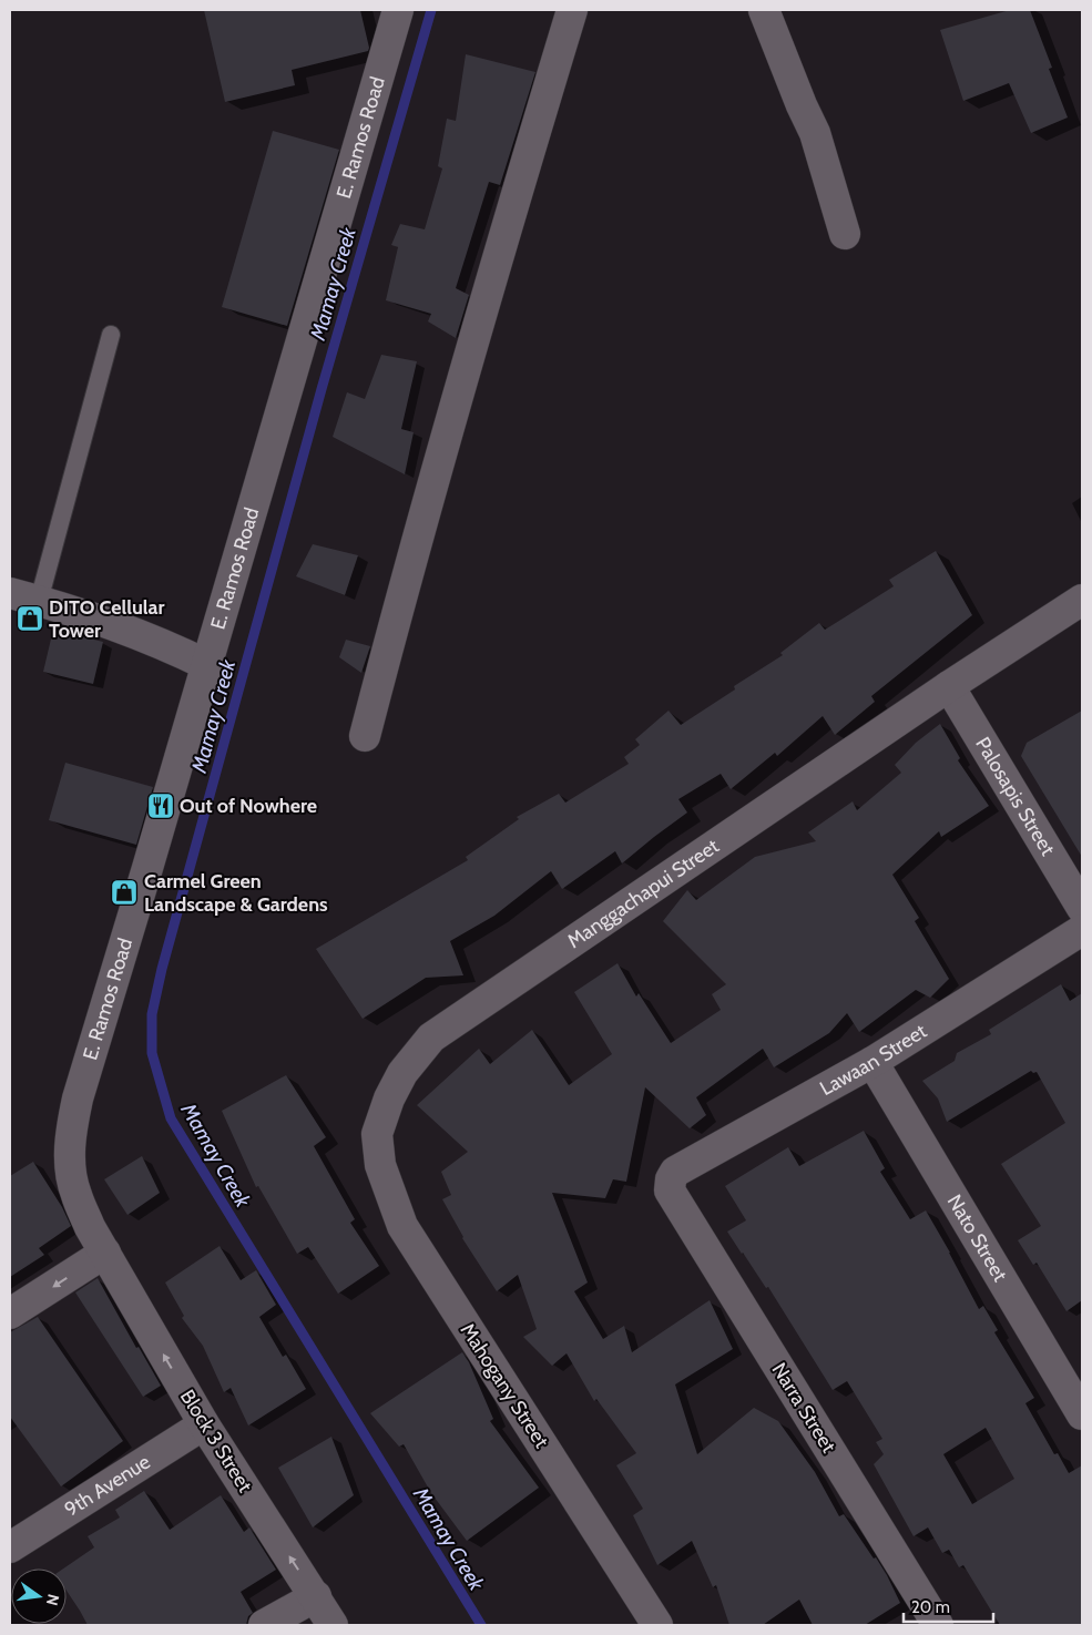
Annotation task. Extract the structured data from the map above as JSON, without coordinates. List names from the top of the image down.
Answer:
{
  "streets": {
    "street": [
      "E. Ramos Road",
      "Palosapis Street",
      "Manggachapui Street",
      "Lawaan Street",
      "Nato Street",
      "Mahogany Street",
      "Narra Street",
      "Block 3 Street",
      "9th Avenue"
    ]
  },
  "crossings": [
    ["E. Ramos Road", "Block 3 Street"],
    ["Palosapis Street", "Manggachapui Street"],
    ["Manggachapui Street", "Mahogany Street"],
    ["Lawaan Street", "Nato Street"],
    ["Lawaan Street", "Narra Street"],
    ["Block 3 Street", "9th Avenue"]
  ],
  "one_way": ["Block 3 Street"],
  "water": ["Mamay Creek"],
  "places": {
    "shop": ["DITO Cellular Tower", "Carmel Green Landscape & Gardens"],
    "restaurant": ["Out of Nowhere"]
  },
  "scale_bar": "20 m",
  "north": "right"
}
